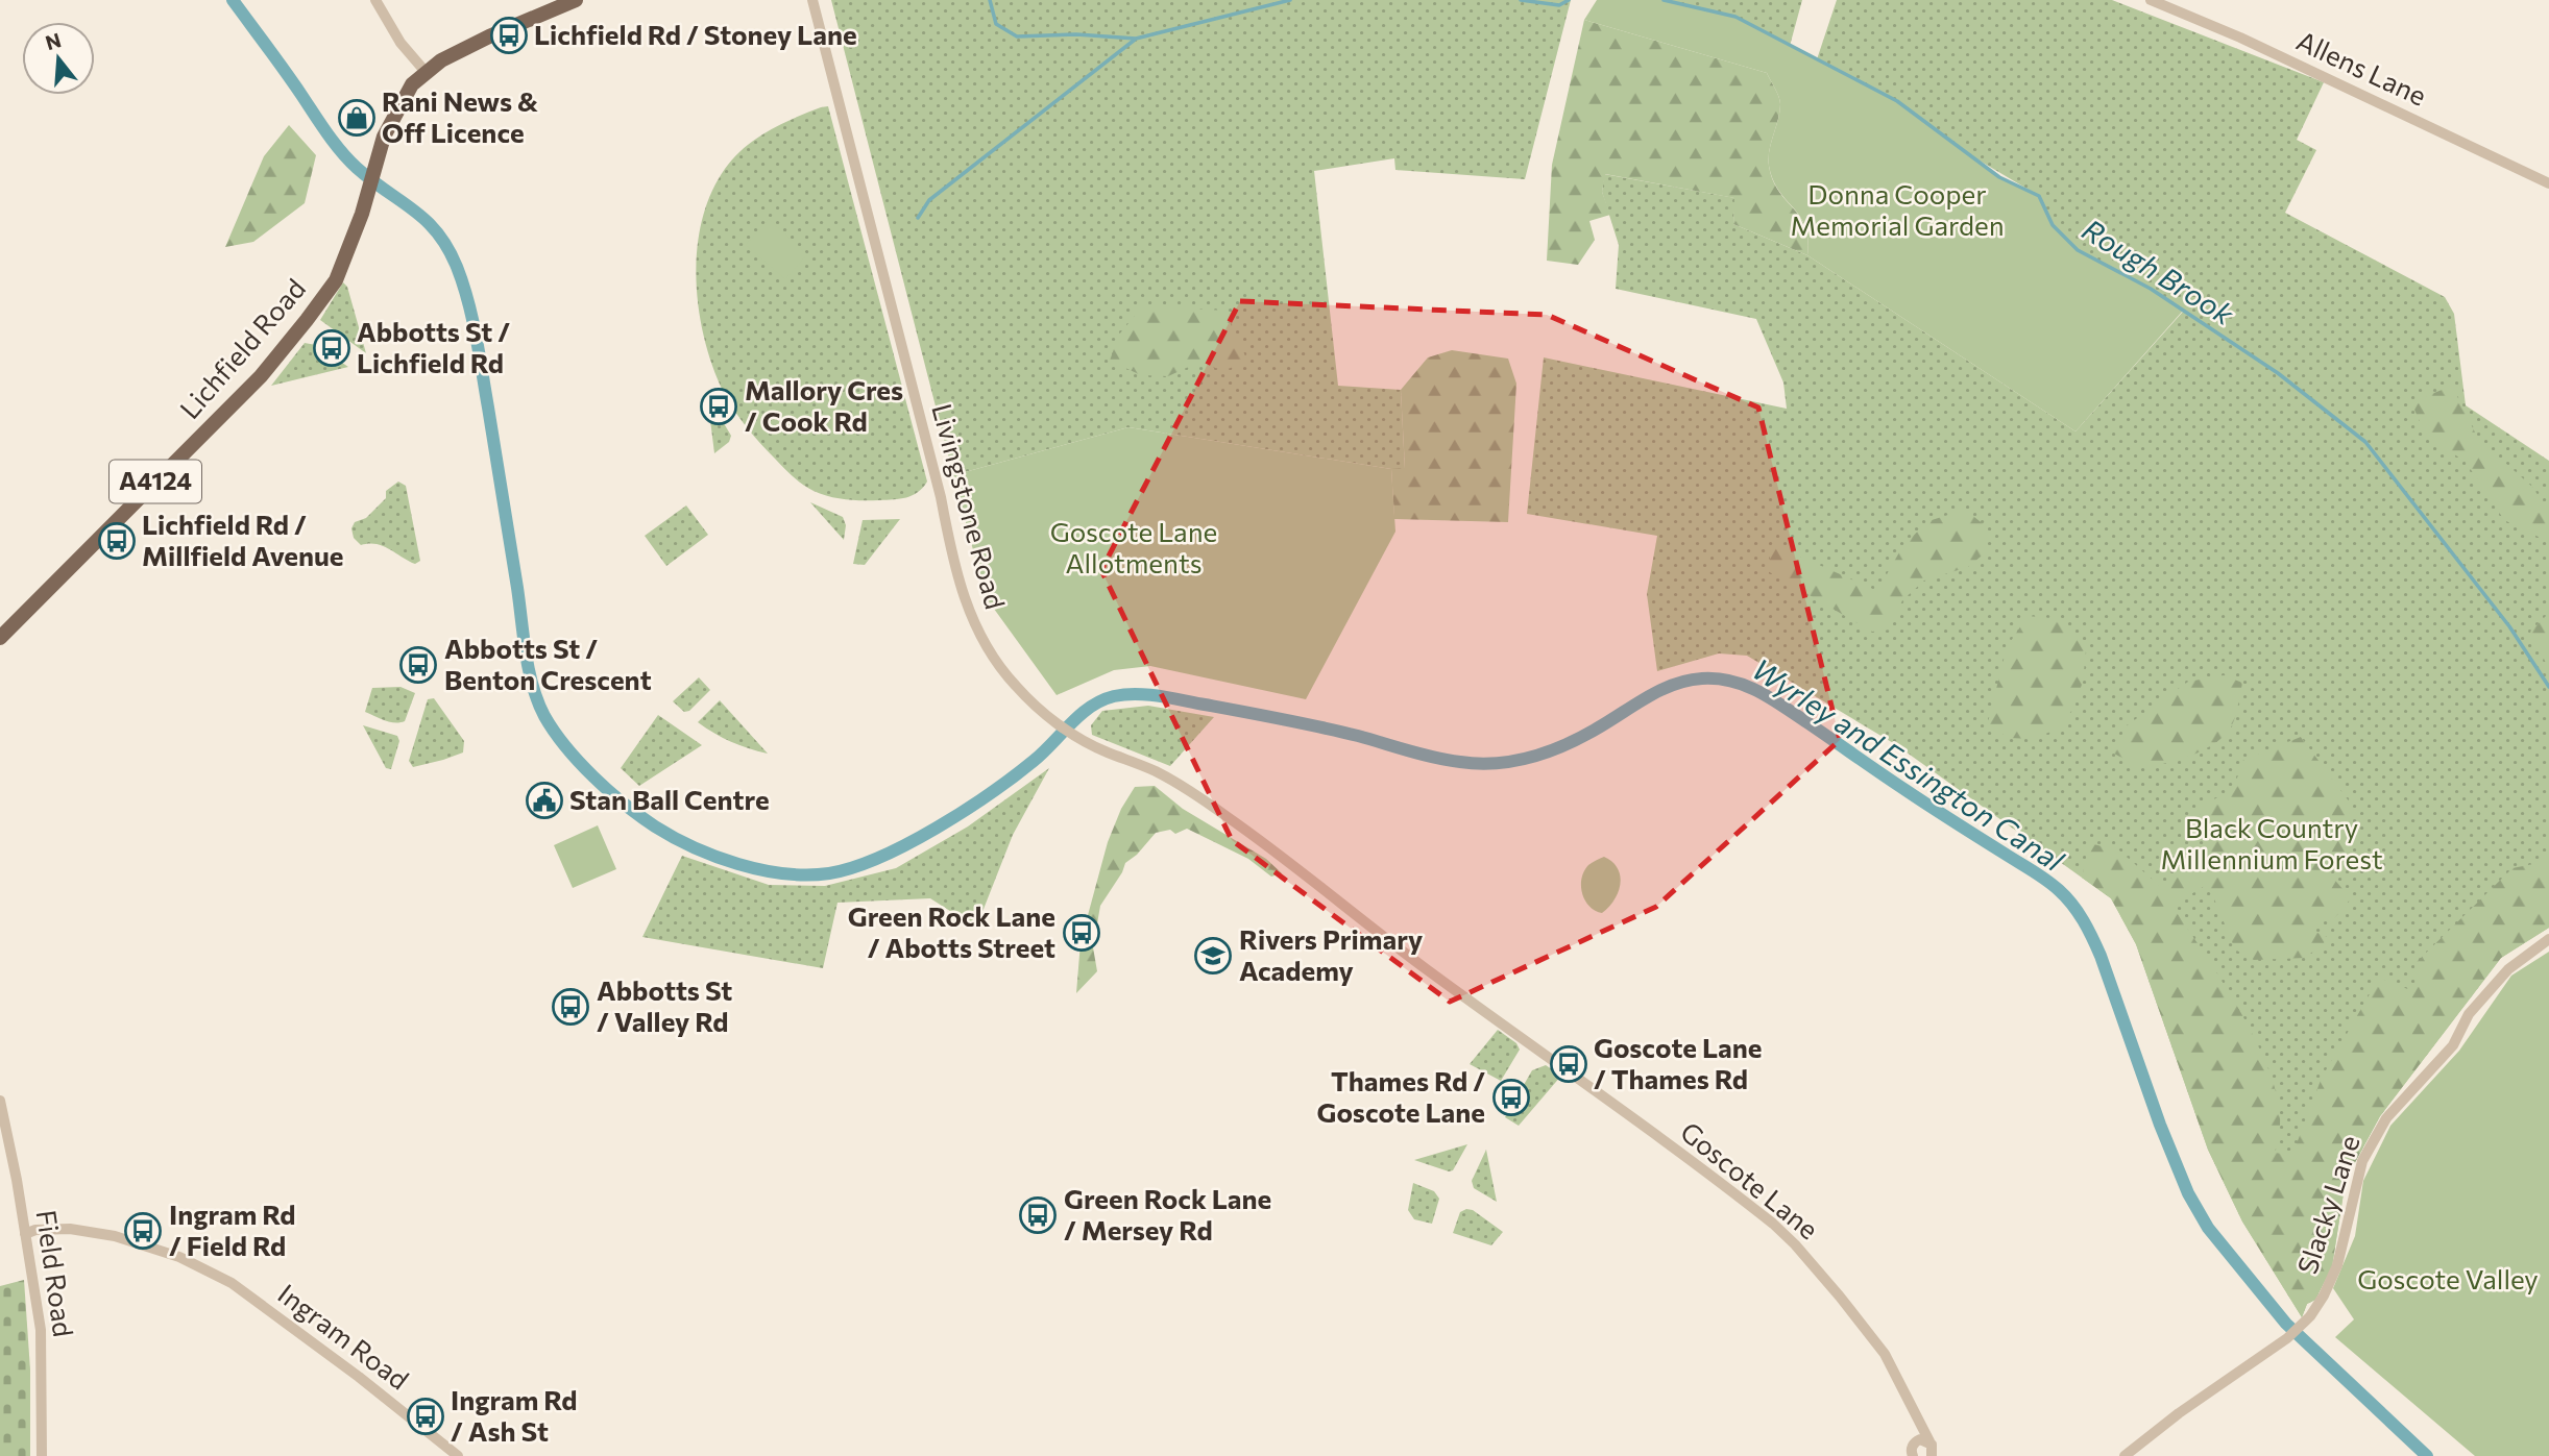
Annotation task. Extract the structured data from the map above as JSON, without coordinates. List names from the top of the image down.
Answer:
{
  "streets": {
    "main road": ["Lichfield Road", "A4124"],
    "street": [
      "Allens Lane",
      "Livingstone Road",
      "Goscote Lane",
      "Slacky Lane",
      "Field Road",
      "Ingram Road"
    ]
  },
  "crossings": [
    ["Livingstone Road", "Goscote Lane"],
    ["Field Road", "Ingram Road"]
  ],
  "water": ["Rough Brook", "Wyrley and Essington Canal"],
  "parks": [
    "Donna Cooper Memorial Garden",
    "Goscote Lane Allotments",
    "Black Country Millennium Forest",
    "Goscote Valley"
  ],
  "places": {
    "bus stop": [
      "Lichfield Rd / Stoney Lane",
      "Abbotts St / Lichfield Rd",
      "Mallory Cres / Cook Rd",
      "Lichfield Rd / Millfield Avenue",
      "Abbotts St / Benton Crescent",
      "Green Rock Lane / Abotts Street",
      "Abbotts St / Valley Rd",
      "Goscote Lane / Thames Rd",
      "Thames Rd / Goscote Lane",
      "Green Rock Lane / Mersey Rd",
      "Ingram Rd / Field Rd",
      "Ingram Rd / Ash St"
    ],
    "shop": ["Rani News & Off Licence"],
    "public building": ["Stan Ball Centre"],
    "school or university": ["Rivers Primary Academy"]
  },
  "north": "top"
}
